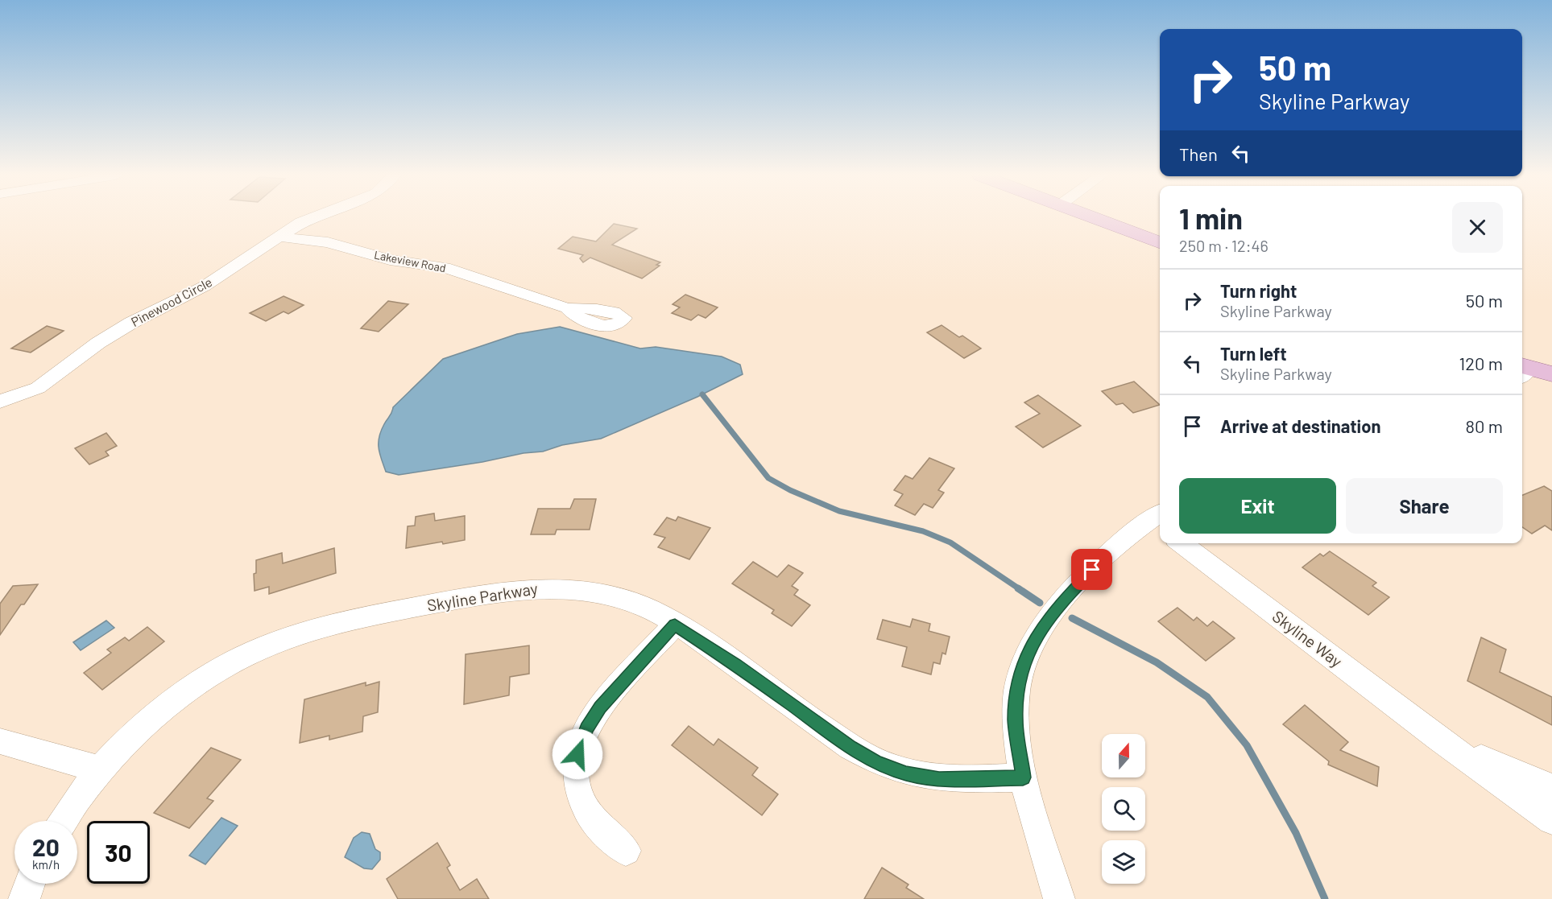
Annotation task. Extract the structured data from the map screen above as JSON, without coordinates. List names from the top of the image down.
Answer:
{
  "streets": {
    "street": [
      "Lakeview Road",
      "Pinewood Circle",
      "Skyline Parkway",
      "Skyline Way"
    ]
  },
  "crossings": [
    ["Lakeview Road", "Pinewood Circle"]
  ],
  "north": "top",
  "page": {
    "turn": ["50 m", "Skyline Parkway"],
    "then": "Then",
    "heading": ["1 min", "250 m · 12:46"],
    "list": [
      {
        "name": "Turn right",
        "note": "Skyline Parkway",
        "value": "50 m"
      },
      {
        "name": "Turn left",
        "note": "Skyline Parkway",
        "value": "120 m"
      },
      {
        "name": "Arrive at destination",
        "value": "80 m"
      }
    ],
    "buttons": ["Exit", "Share"],
    "speed": "20 km/h",
    "limit": "30"
  }
}
